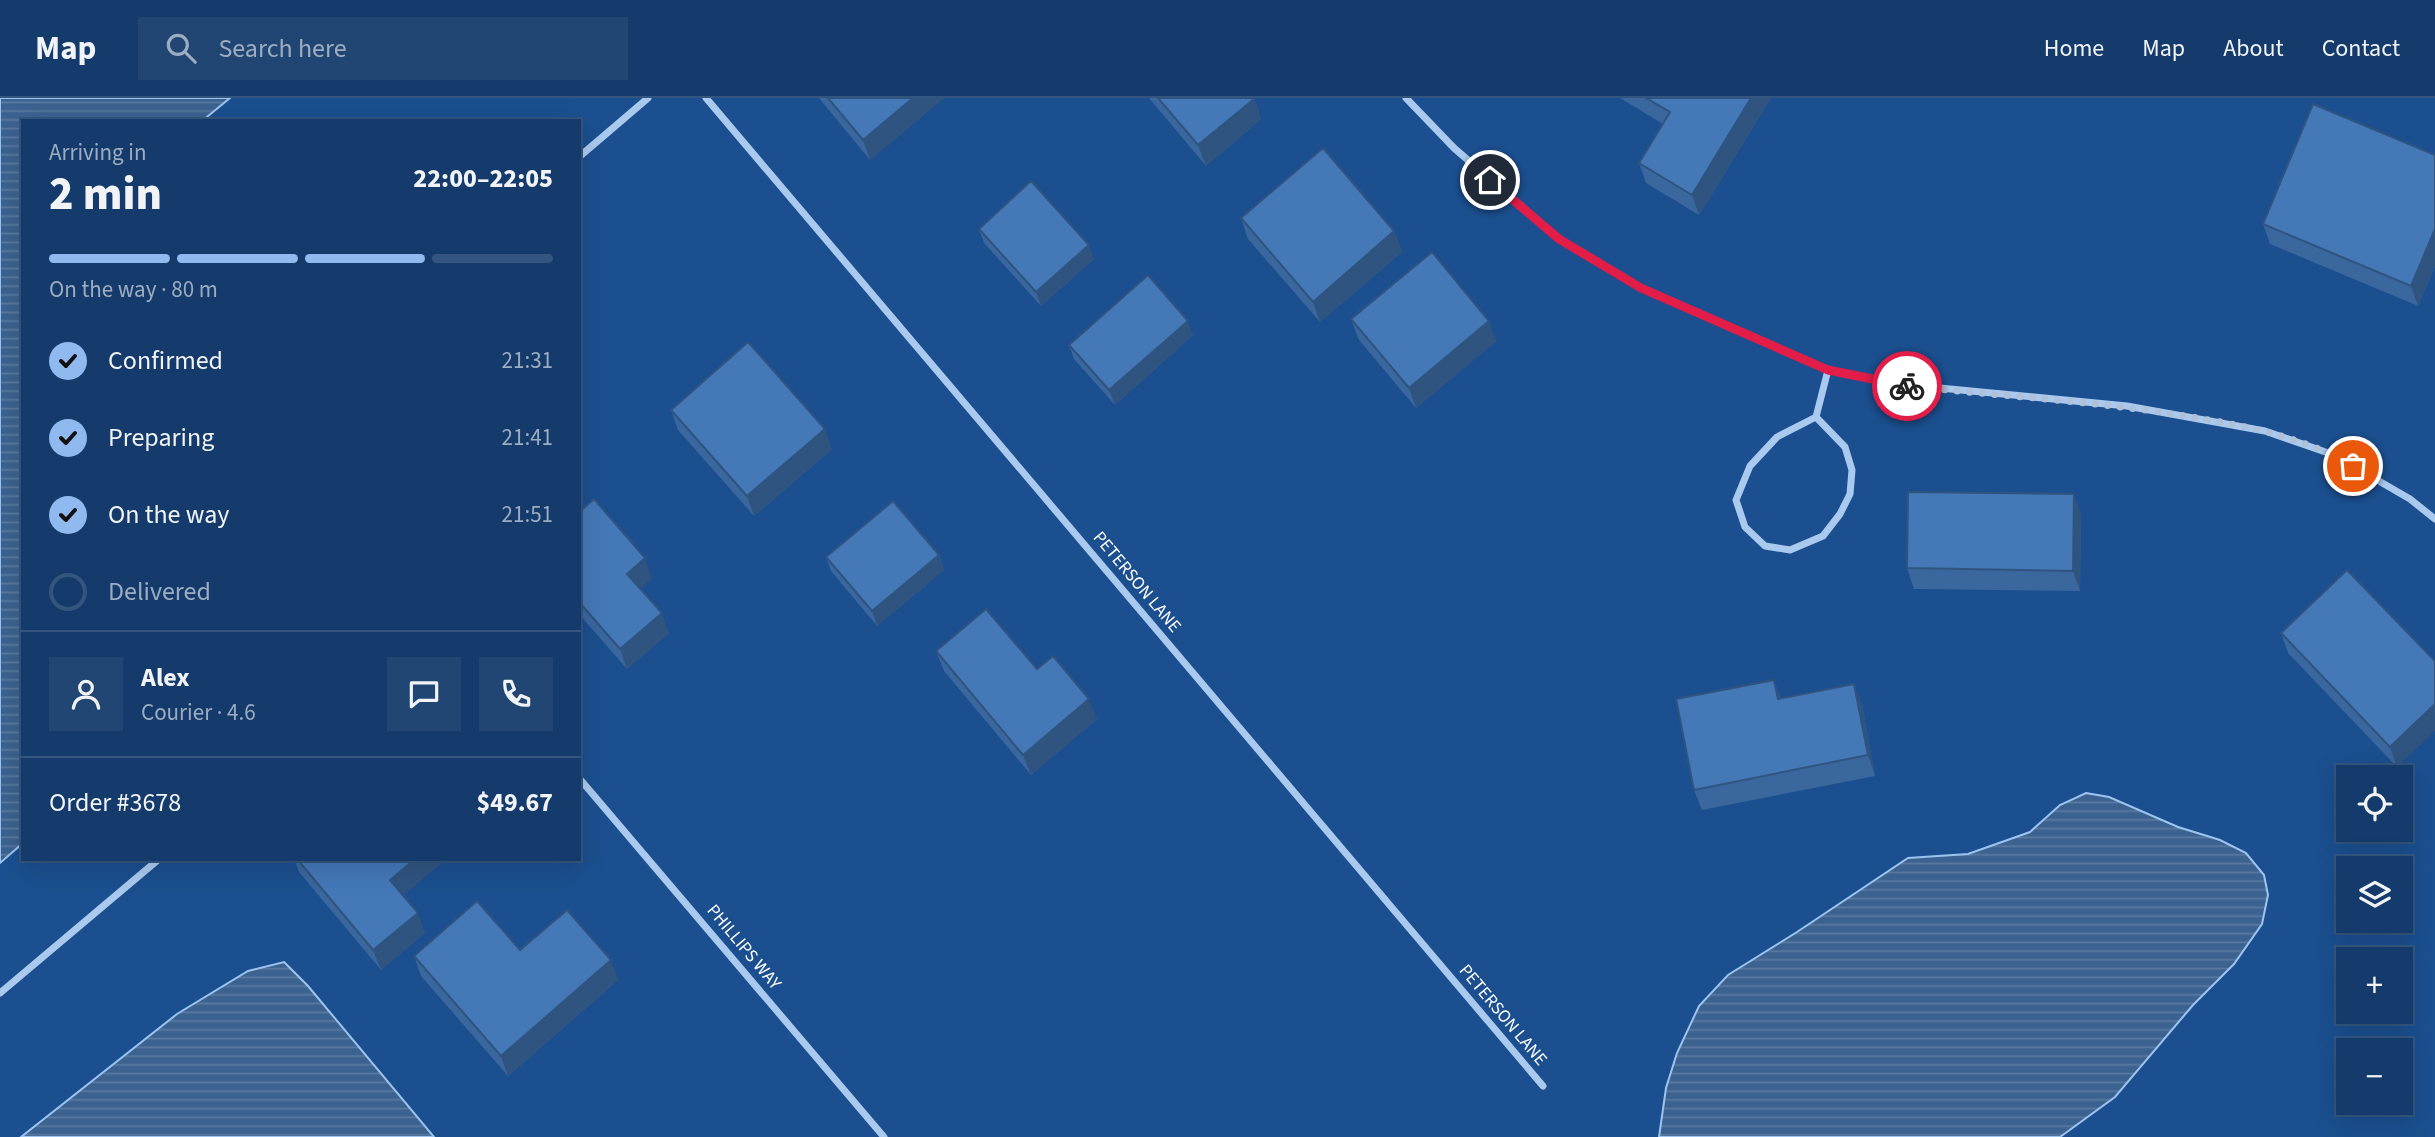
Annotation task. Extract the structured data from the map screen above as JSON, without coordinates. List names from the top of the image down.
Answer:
{
  "streets": {
    "street": ["PETERSON LANE", "PHILLIPS WAY"]
  },
  "page": {
    "header": "Map",
    "search": "Search here",
    "nav": [
      "Home",
      "Map",
      "About",
      "Contact"
    ],
    "heading": ["2 min", "Arriving in", "22:00–22:05"],
    "panel": [
      "Alex",
      "Courier · 4.6",
      "Order #3678",
      "$49.67"
    ],
    "bar": "On the way · 80 m",
    "list": [
      ["Confirmed", "21:31"],
      ["Preparing", "21:41"],
      ["On the way", "21:51"],
      "Delivered"
    ],
    "map_buttons": ["+", "−"]
  }
}
